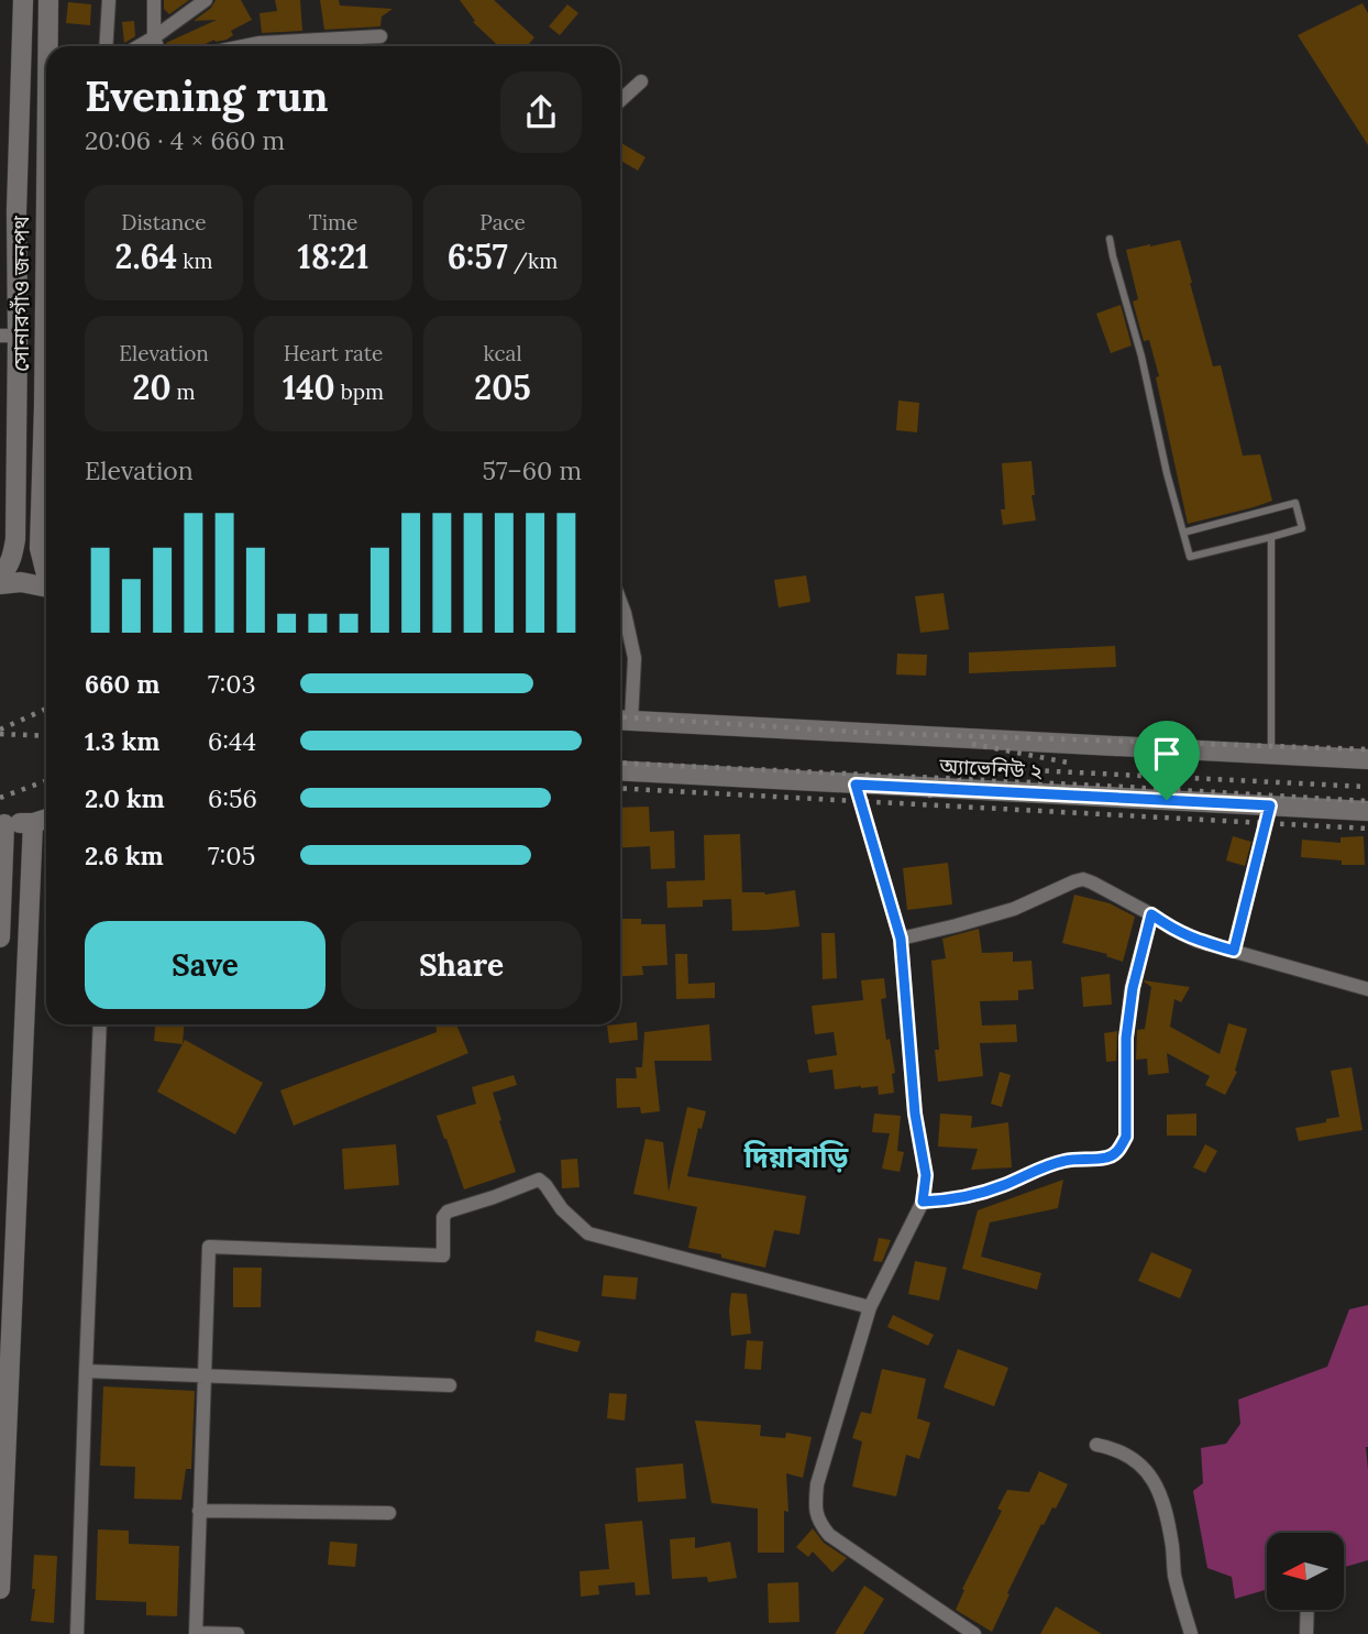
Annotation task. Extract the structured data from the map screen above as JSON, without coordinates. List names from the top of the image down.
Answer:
{
  "streets": {
    "main road": ["সোনারগাঁও জনপথ", "অ্যাভেনিউ ২"]
  },
  "districts": ["দিয়াবাড়ি"],
  "north": "left",
  "page": {
    "heading": ["Evening run", "20:06 · 4 × 660 m"],
    "stats": [
      ["Distance", "2.64 km"],
      ["Time", "18:21"],
      ["Pace", "6:57 /km"],
      ["Elevation", "20 m"],
      ["Heart rate", "140 bpm"],
      ["kcal", "205"]
    ],
    "chart": ["Elevation", "57–60 m"],
    "list": [
      {
        "name": "660 m",
        "note": "7:03"
      },
      {
        "name": "1.3 km",
        "note": "6:44"
      },
      {
        "name": "2.0 km",
        "note": "6:56"
      },
      {
        "name": "2.6 km",
        "note": "7:05"
      }
    ],
    "buttons": ["Save", "Share"]
  }
}
